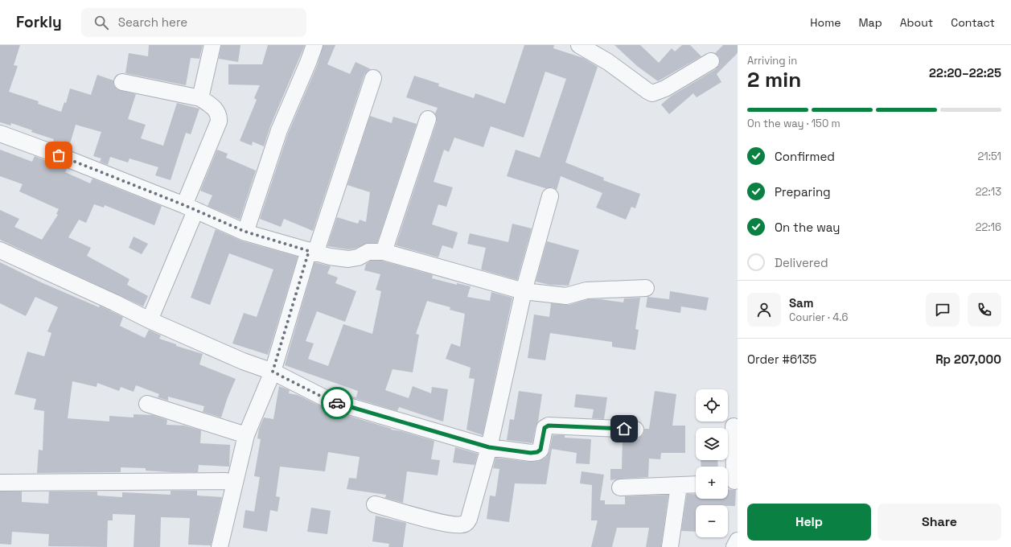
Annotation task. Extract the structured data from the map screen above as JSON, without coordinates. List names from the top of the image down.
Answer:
{
  "page": {
    "header": "Forkly",
    "search": "Search here",
    "nav": [
      "Home",
      "Map",
      "About",
      "Contact"
    ],
    "heading": ["2 min", "Arriving in", "22:20–22:25"],
    "panel": [
      "Sam",
      "Courier · 4.6",
      "Order #6135",
      "Rp 207,000"
    ],
    "bar": "On the way · 150 m",
    "list": [
      ["Confirmed", "21:51"],
      ["Preparing", "22:13"],
      ["On the way", "22:16"],
      "Delivered"
    ],
    "map_buttons": ["+", "−"],
    "buttons": ["Help", "Share"]
  }
}
